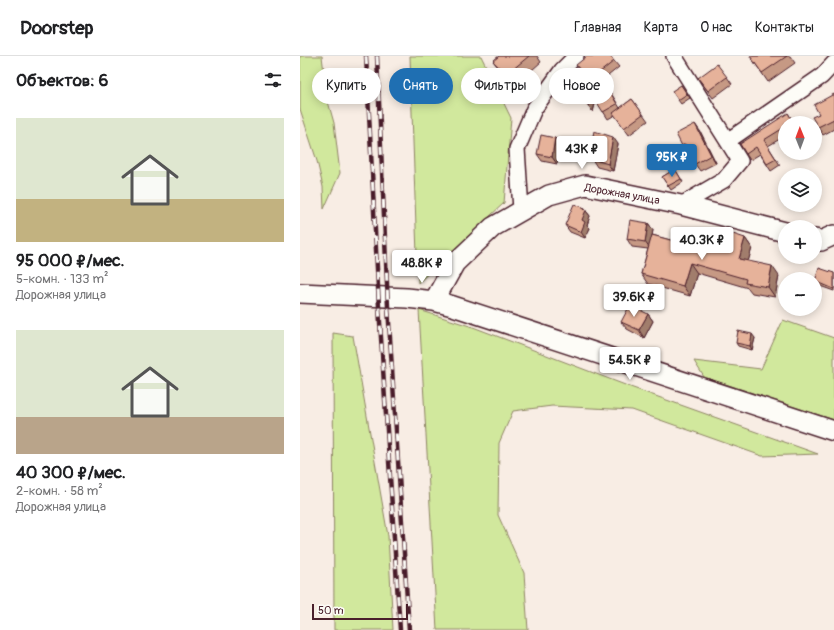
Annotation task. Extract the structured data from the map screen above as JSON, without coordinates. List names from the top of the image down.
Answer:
{
  "streets": {
    "street": ["Дорожная улица"]
  },
  "scale_bar": "50 m",
  "north": "top",
  "page": {
    "header": "Doorstep",
    "nav": [
      "Главная",
      "Карта",
      "О нас",
      "Контакты"
    ],
    "heading": "Объектов: 6",
    "chip": [
      "Купить",
      "Снять",
      "Фильтры",
      "Новое"
    ],
    "list": [
      {
        "name": "95 000 ₽/мес.",
        "note": "5-комн. · 133 m² · Дорожная улица"
      },
      {
        "name": "40 300 ₽/мес.",
        "note": "2-комн. · 58 m² · Дорожная улица"
      }
    ],
    "map_buttons": ["+", "−"],
    "price": [
      "43K ₽",
      "95K ₽",
      "40.3K ₽",
      "48.8K ₽",
      "39.6K ₽",
      "54.5K ₽"
    ],
    "scale": "50 m"
  }
}
